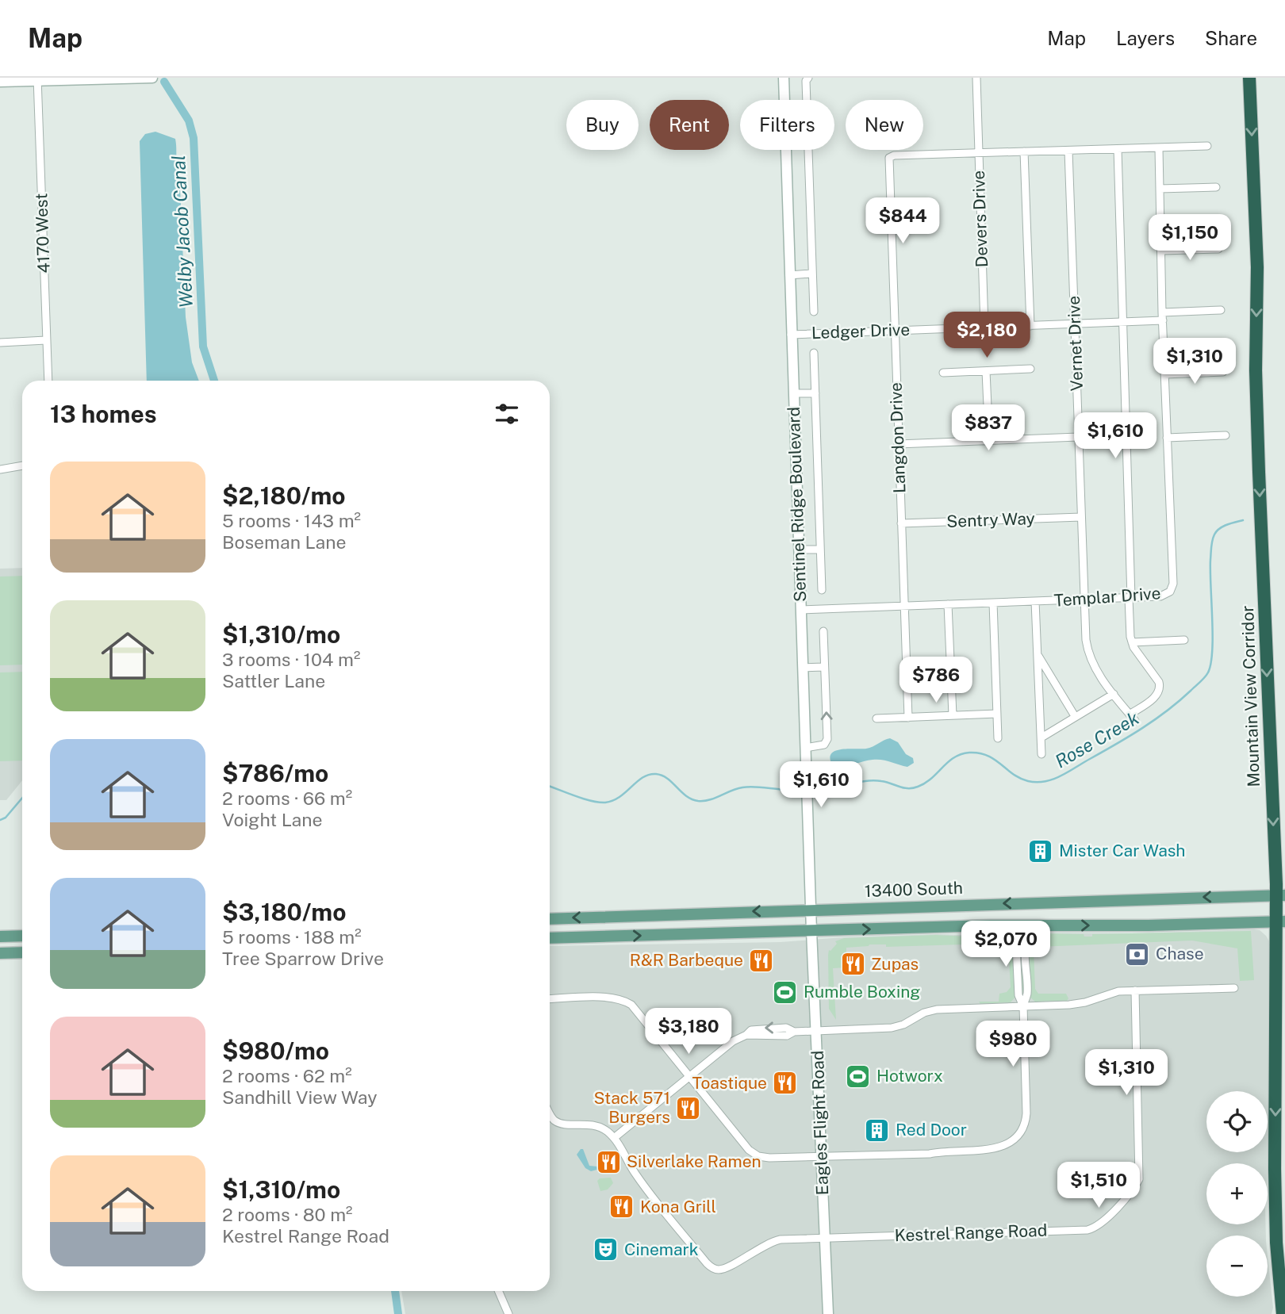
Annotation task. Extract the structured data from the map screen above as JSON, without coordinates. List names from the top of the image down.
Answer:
{
  "streets": {
    "highway": ["Mountain View Corridor"],
    "main road": ["Sentinel Ridge Boulevard", "13400 South", "Eagles Flight Road"],
    "street": [
      "Devers Drive",
      "4170 West",
      "Ledger Drive",
      "Vernet Drive",
      "Langdon Drive",
      "Sentry Way",
      "Templar Drive",
      "Kestrel Range Road"
    ]
  },
  "crossings": [
    ["Devers Drive", "Ledger Drive"],
    ["Devers Drive", "Langdon Drive"],
    ["Ledger Drive", "Vernet Drive"],
    ["Ledger Drive", "Langdon Drive"],
    ["Ledger Drive", "Sentinel Ridge Boulevard"],
    ["Ledger Drive", "Templar Drive"],
    ["Vernet Drive", "Sentry Way"],
    ["Vernet Drive", "Templar Drive"],
    ["Langdon Drive", "Sentry Way"],
    ["Langdon Drive", "Templar Drive"],
    ["Sentinel Ridge Boulevard", "Templar Drive"],
    ["Sentinel Ridge Boulevard", "13400 South"],
    ["Sentinel Ridge Boulevard", "Eagles Flight Road"],
    ["Mountain View Corridor", "13400 South"],
    ["Eagles Flight Road", "Kestrel Range Road"]
  ],
  "one_way": ["Mountain View Corridor"],
  "water": ["Welby Jacob Canal", "Rose Creek"],
  "places": {
    "building": ["Mister Car Wash", "Red Door"],
    "bank": ["Chase"],
    "restaurant": [
      "R&R Barbeque",
      "Zupas",
      "Toastique",
      "Stack 571 Burgers",
      "Silverlake Ramen",
      "Kona Grill"
    ],
    "sports": ["Rumble Boxing", "Hotworx"],
    "theatre": ["Cinemark"]
  },
  "page": {
    "header": "Map",
    "nav": ["Map", "Layers", "Share"],
    "chip": [
      "Buy",
      "Rent",
      "Filters",
      "New"
    ],
    "price": [
      "$844",
      "$1,150",
      "$2,180",
      "$1,310",
      "$837",
      "$1,610",
      "$786",
      "$1,610",
      "$2,070",
      "$3,180",
      "$980",
      "$1,310",
      "$1,510"
    ],
    "heading": "13 homes",
    "list": [
      {
        "name": "$2,180/mo",
        "note": "5 rooms · 143 m² · Boseman Lane"
      },
      {
        "name": "$1,310/mo",
        "note": "3 rooms · 104 m² · Sattler Lane"
      },
      {
        "name": "$786/mo",
        "note": "2 rooms · 66 m² · Voight Lane"
      },
      {
        "name": "$3,180/mo",
        "note": "5 rooms · 188 m² · Tree Sparrow Drive"
      },
      {
        "name": "$980/mo",
        "note": "2 rooms · 62 m² · Sandhill View Way"
      },
      {
        "name": "$1,310/mo",
        "note": "2 rooms · 80 m² · Kestrel Range Road"
      }
    ],
    "map_buttons": ["+", "−"]
  }
}
